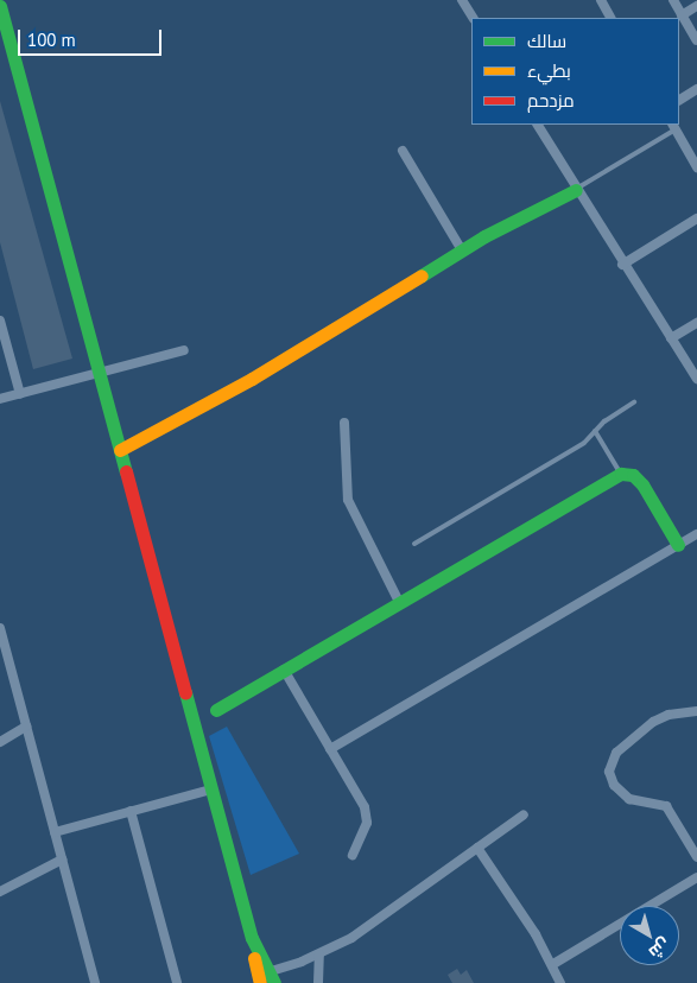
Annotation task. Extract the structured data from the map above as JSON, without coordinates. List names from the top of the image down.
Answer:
{
  "legend": ["سالك", "بطيء", "مزدحم"],
  "scale_bar": "100 m",
  "north": "bottom right"
}
